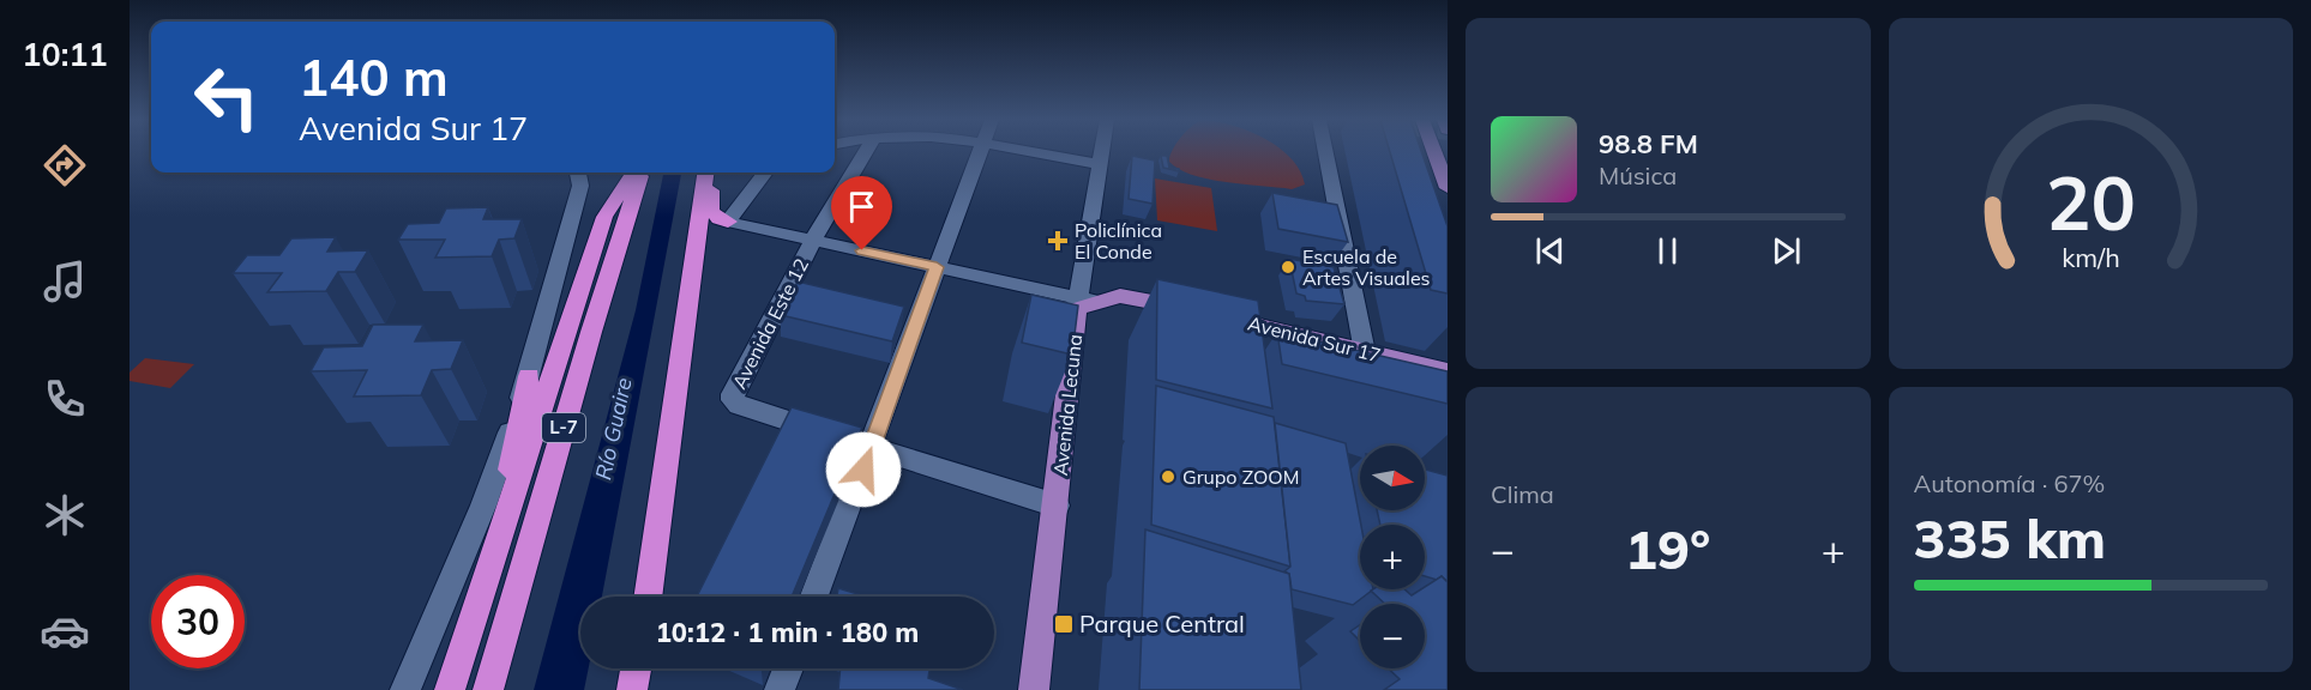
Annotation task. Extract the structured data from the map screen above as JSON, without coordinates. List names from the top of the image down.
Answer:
{
  "streets": {
    "highway": ["L-7"],
    "main road": ["Avenida Sur 17", "Avenida Lecuna"],
    "street": ["Avenida Este 12"]
  },
  "water": ["Río Guaire"],
  "places": {
    "health": ["Policlínica El Conde"],
    "other": ["Escuela de Artes Visuales", "Grupo ZOOM"],
    "transit": ["Parque Central"]
  },
  "north": "right",
  "page": {
    "tabs": "10:11",
    "turn": ["140 m", "Avenida Sur 17"],
    "song": ["98.8 FM", "Música"],
    "tile": [
      "Clima",
      ["Autonomía · 67%", "335 km"]
    ],
    "map_buttons": ["+", "−"],
    "heat": ["−", "19°", "+"],
    "limit": "30",
    "trip": "10:12 · 1 min · 180 m",
    "gauge": ["20", "km/h"]
  }
}
